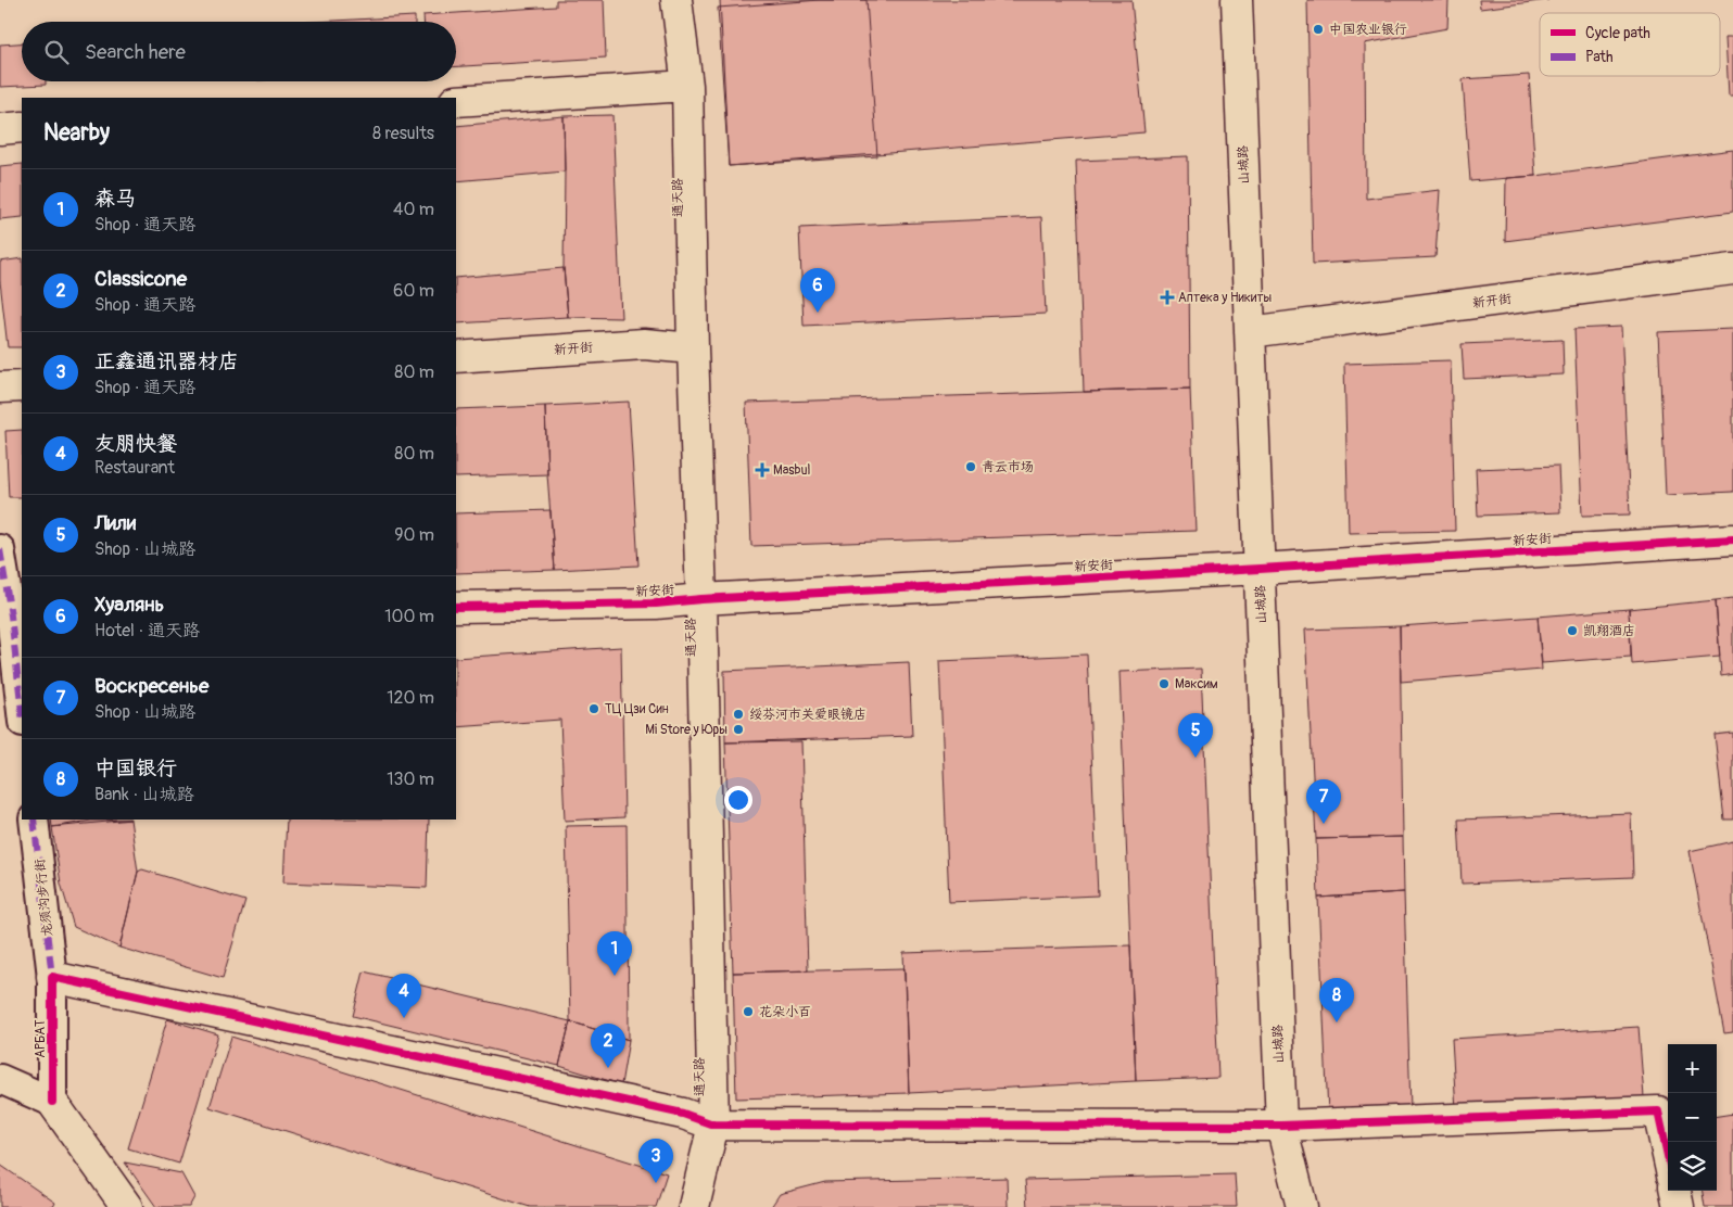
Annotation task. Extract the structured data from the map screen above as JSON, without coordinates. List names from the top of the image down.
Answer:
{
  "streets": {
    "street": [
      "山城路",
      "通天路",
      "新开街",
      "新安街",
      "龙须沟步行街",
      "АРБАТ"
    ]
  },
  "crossings": [
    ["山城路", "新开街"],
    ["山城路", "新安街"],
    ["通天路", "新开街"],
    ["通天路", "新安街"],
    ["龙须沟步行街", "АРБАТ"]
  ],
  "places": {
    "other": [
      "中国农业银行",
      "青云市场",
      "凯翔酒店",
      "Максим",
      "ТЦ Цзи Син",
      "绥芬河市关爱眼镜店",
      "Mi Store у Юры",
      "花朵小百"
    ],
    "health": ["Аптека у Никиты", "Masbul"]
  },
  "legend": ["Cycle path", "Path"],
  "page": {
    "search": "Search here",
    "heading": ["Nearby", "8 results"],
    "list": [
      {
        "mark": "1",
        "name": "森马",
        "note": "Shop · 通天路",
        "value": "40 m"
      },
      {
        "mark": "2",
        "name": "Classicone",
        "note": "Shop · 通天路",
        "value": "60 m"
      },
      {
        "mark": "3",
        "name": "正鑫通讯器材店",
        "note": "Shop · 通天路",
        "value": "80 m"
      },
      {
        "mark": "4",
        "name": "友朋快餐",
        "note": "Restaurant",
        "value": "80 m"
      },
      {
        "mark": "5",
        "name": "Лили",
        "note": "Shop · 山城路",
        "value": "90 m"
      },
      {
        "mark": "6",
        "name": "Хуалянь",
        "note": "Hotel · 通天路",
        "value": "100 m"
      },
      {
        "mark": "7",
        "name": "Воскресенье",
        "note": "Shop · 山城路",
        "value": "120 m"
      },
      {
        "mark": "8",
        "name": "中国银行",
        "note": "Bank · 山城路",
        "value": "130 m"
      }
    ],
    "pins": [
      "6",
      "5",
      "7",
      "1",
      "4",
      "8",
      "2",
      "3"
    ],
    "map_buttons": ["+", "−"]
  }
}
